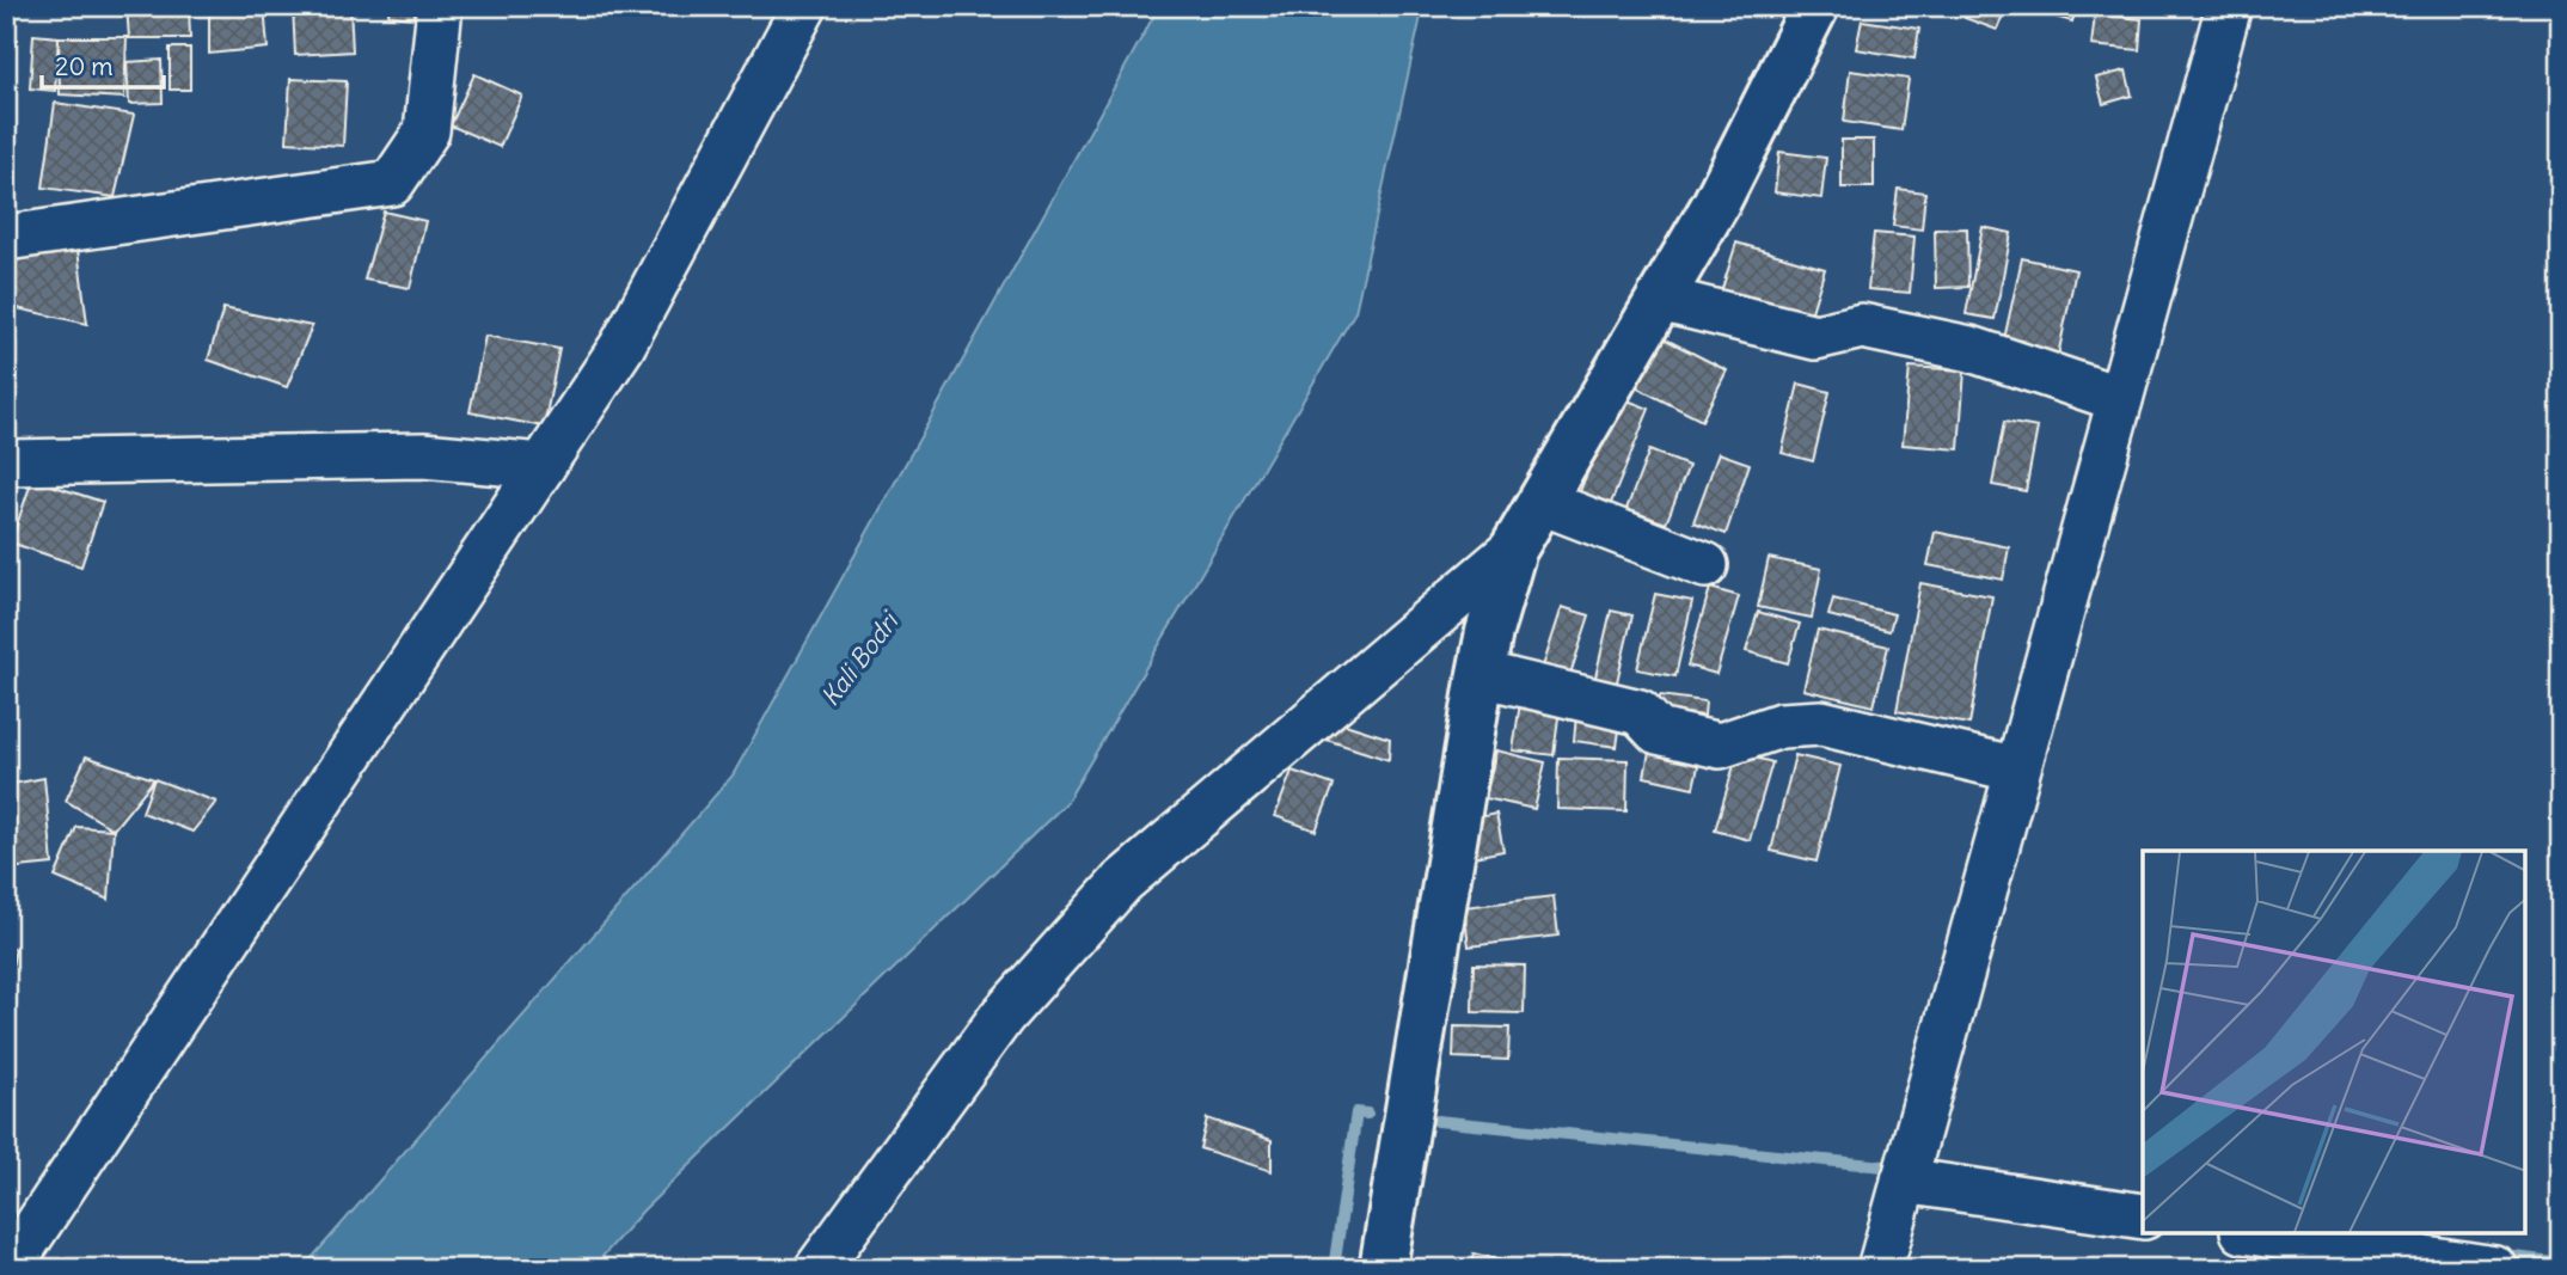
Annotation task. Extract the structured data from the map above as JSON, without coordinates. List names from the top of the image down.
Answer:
{
  "water": ["Kali Bodri"],
  "scale_bar": "20 m"
}
